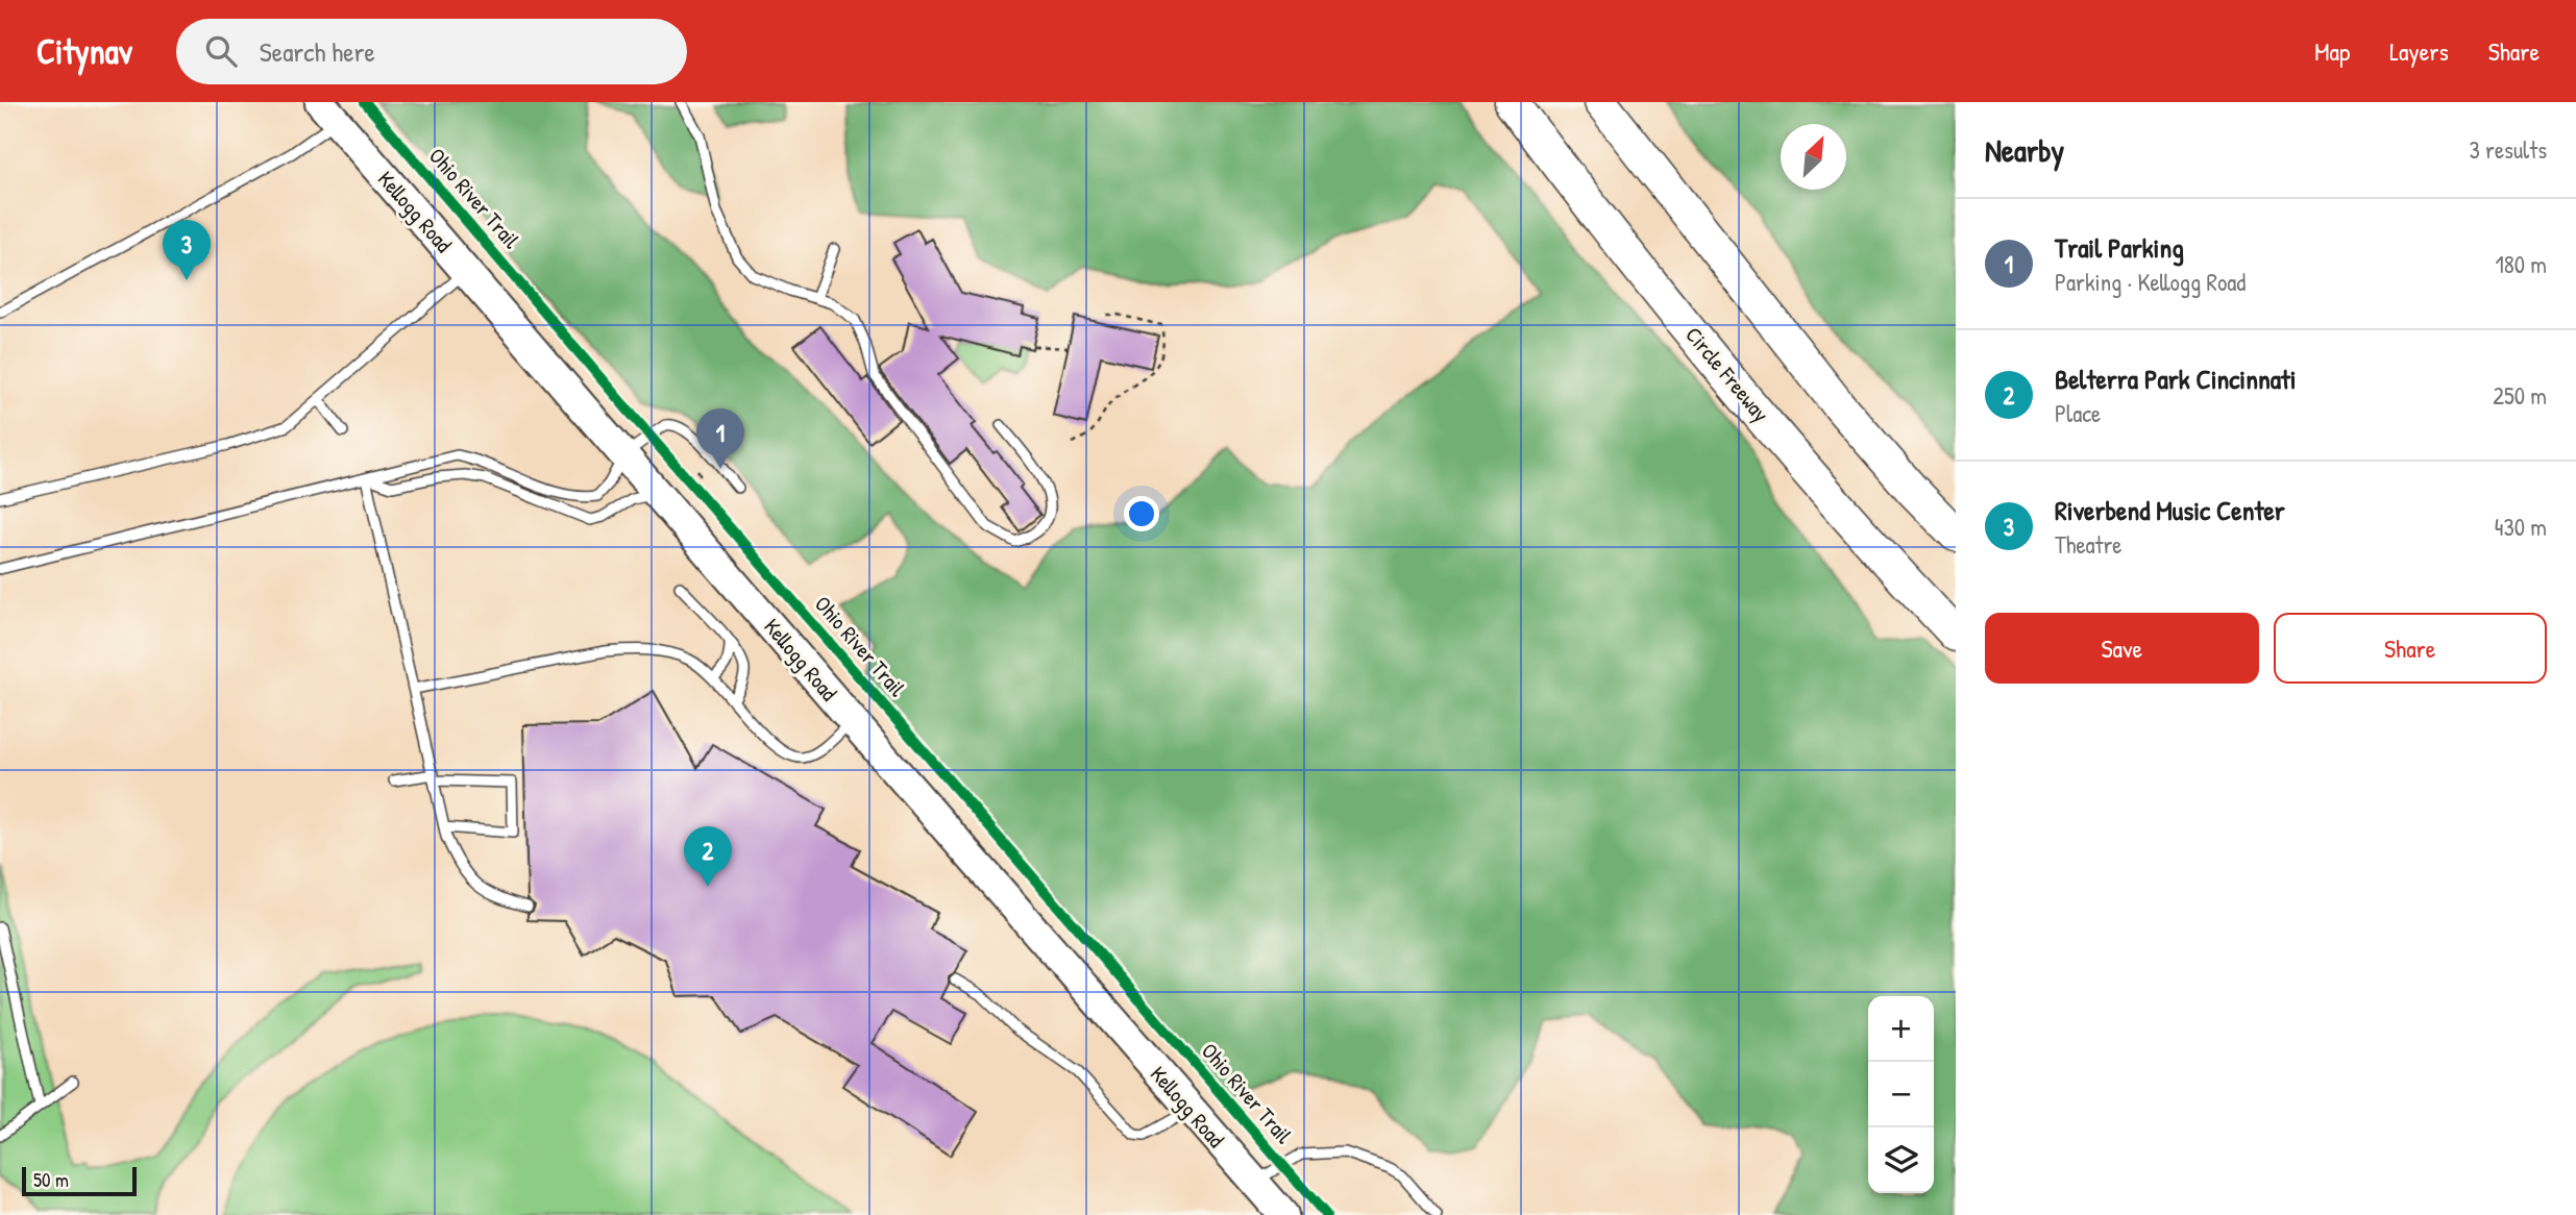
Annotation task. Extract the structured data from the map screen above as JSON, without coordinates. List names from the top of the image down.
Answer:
{
  "streets": {
    "highway": ["Circle Freeway"],
    "main road": ["Kellogg Road"],
    "cycle path": ["Ohio River Trail"]
  },
  "scale_bar": "50 m",
  "north": "top right",
  "page": {
    "header": "Citynav",
    "search": "Search here",
    "nav": ["Map", "Layers", "Share"],
    "heading": ["Nearby", "3 results"],
    "list": [
      {
        "mark": "1",
        "name": "Trail Parking",
        "note": "Parking · Kellogg Road",
        "value": "180 m"
      },
      {
        "mark": "2",
        "name": "Belterra Park Cincinnati",
        "note": "Place",
        "value": "250 m"
      },
      {
        "mark": "3",
        "name": "Riverbend Music Center",
        "note": "Theatre",
        "value": "430 m"
      }
    ],
    "pins": ["3", "1", "2"],
    "buttons": ["Save", "Share"],
    "map_buttons": ["+", "−"],
    "scale": "50 m"
  }
}
